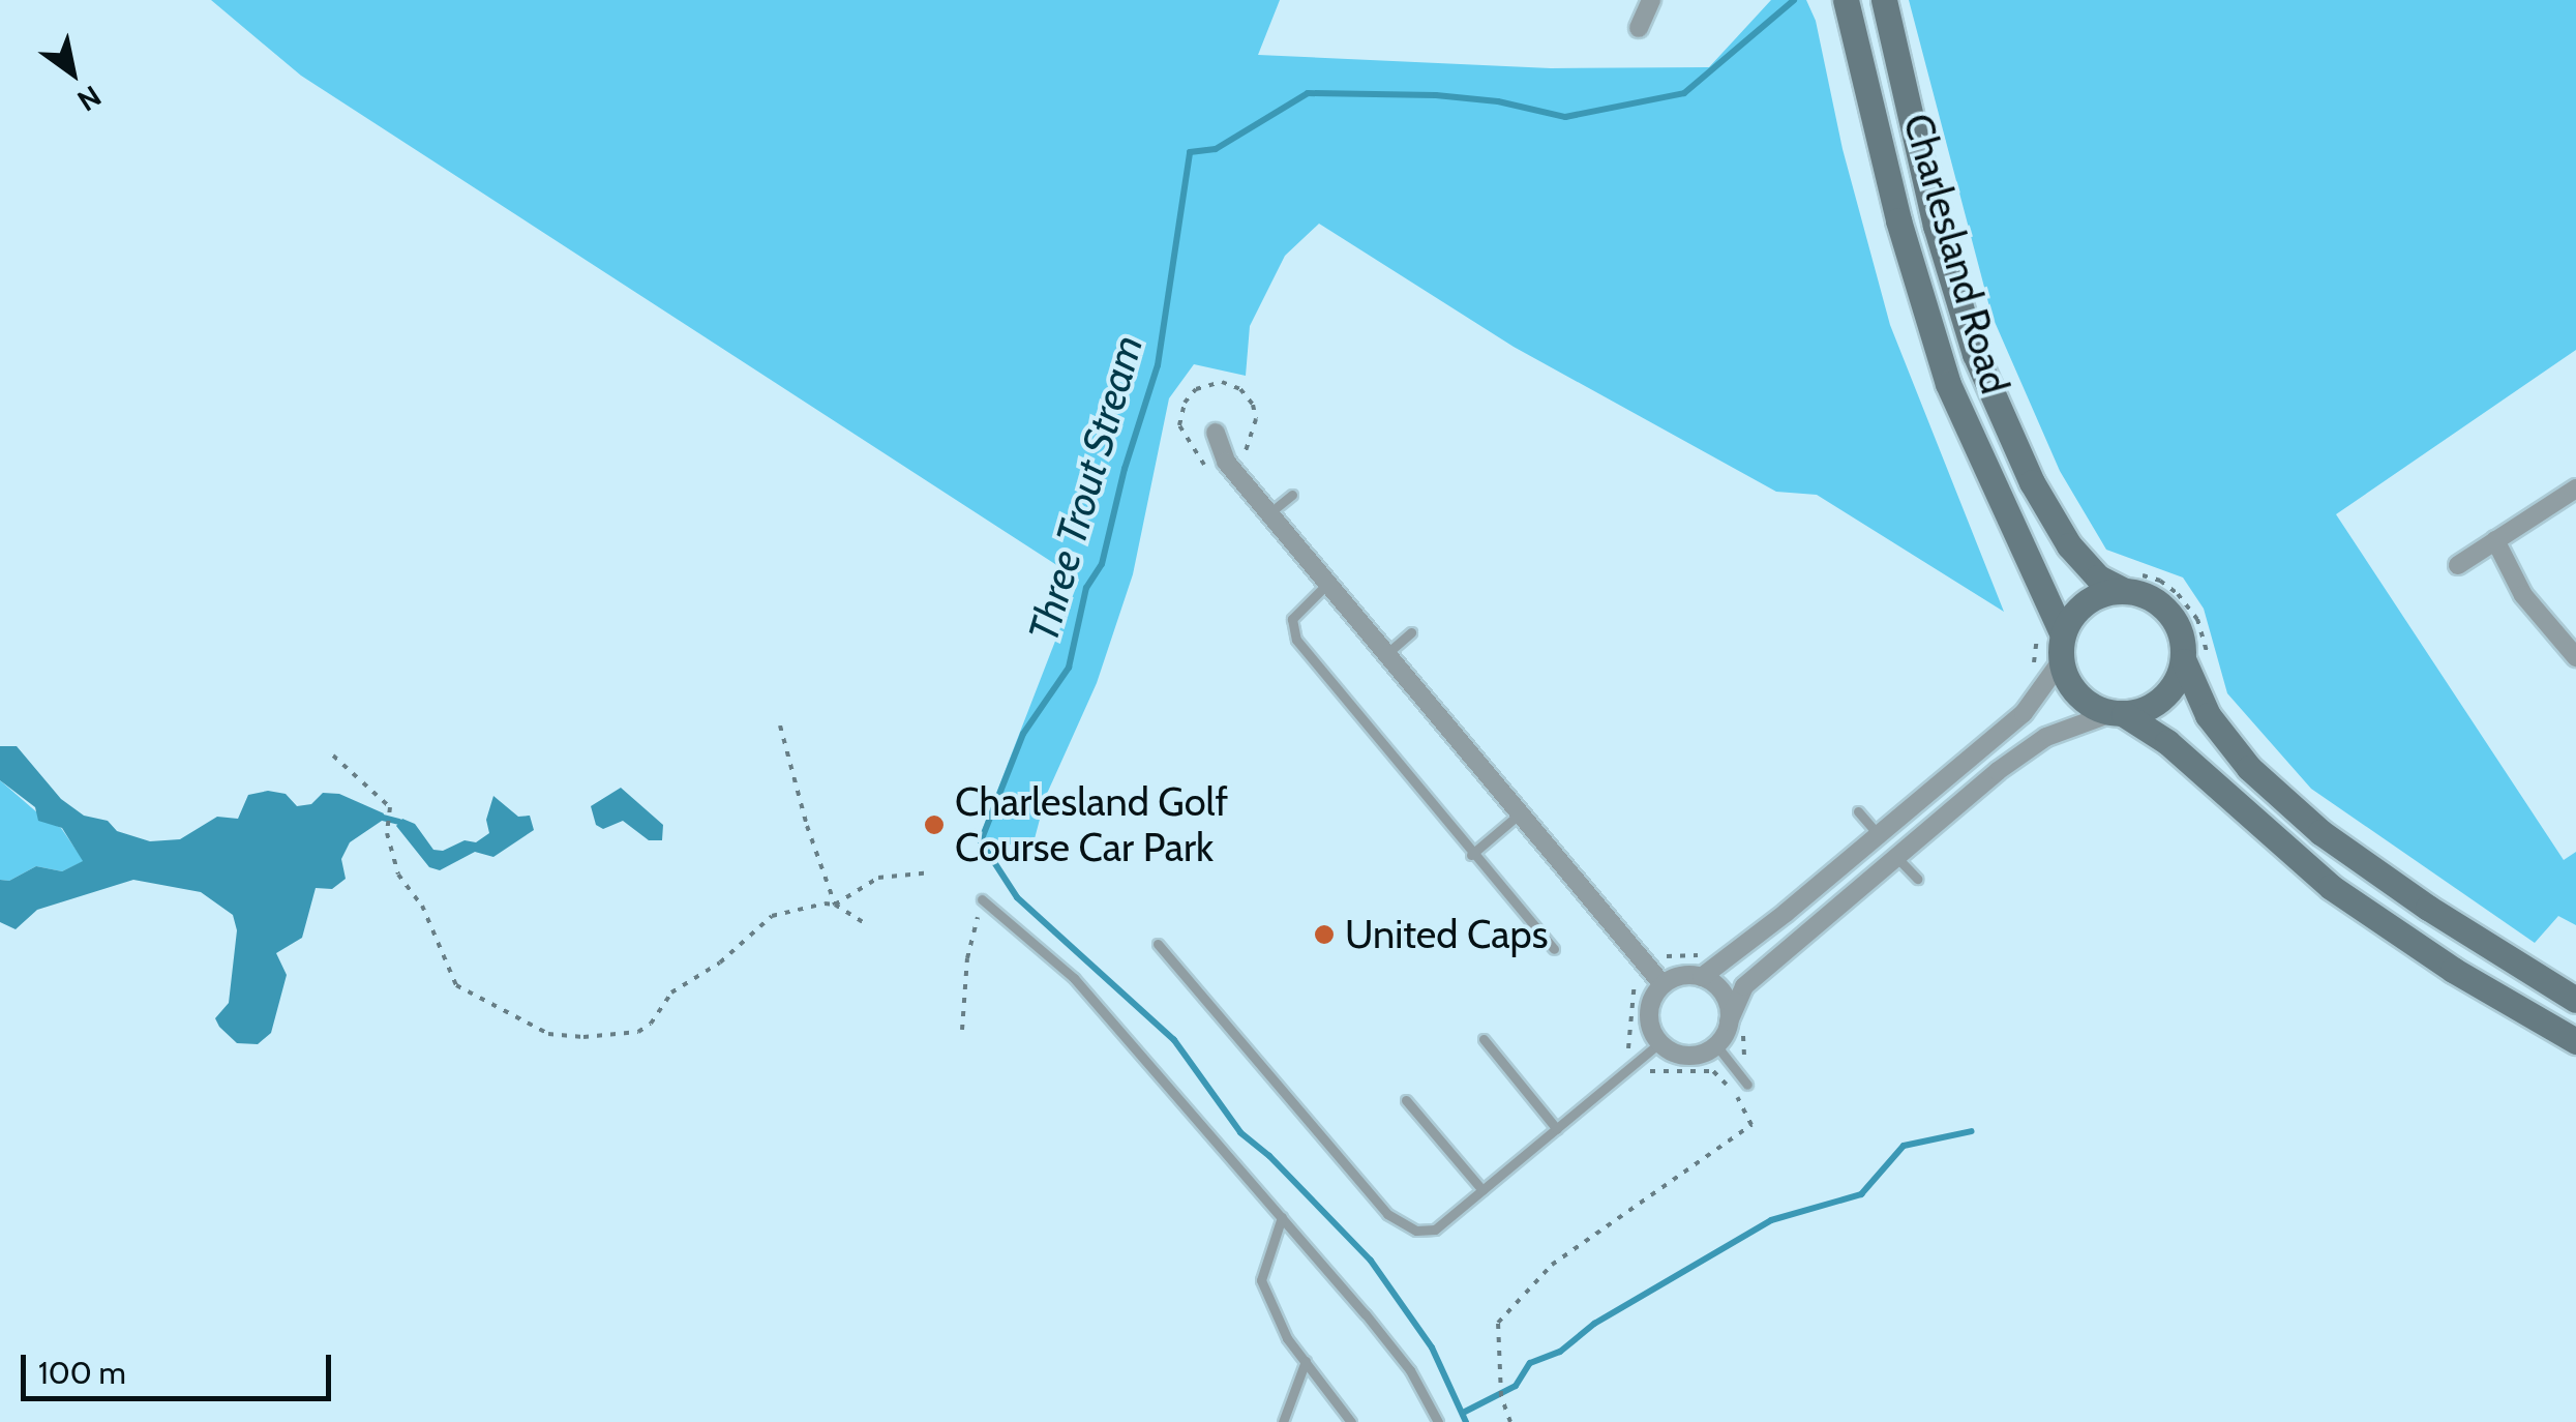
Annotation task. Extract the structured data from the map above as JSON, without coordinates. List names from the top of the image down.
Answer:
{
  "streets": {
    "main road": ["Charlesland Road"]
  },
  "water": ["Three Trout Stream"],
  "places": ["Charlesland Golf Course Car Park", "United Caps"],
  "scale_bar": "100 m",
  "north": "bottom right"
}
